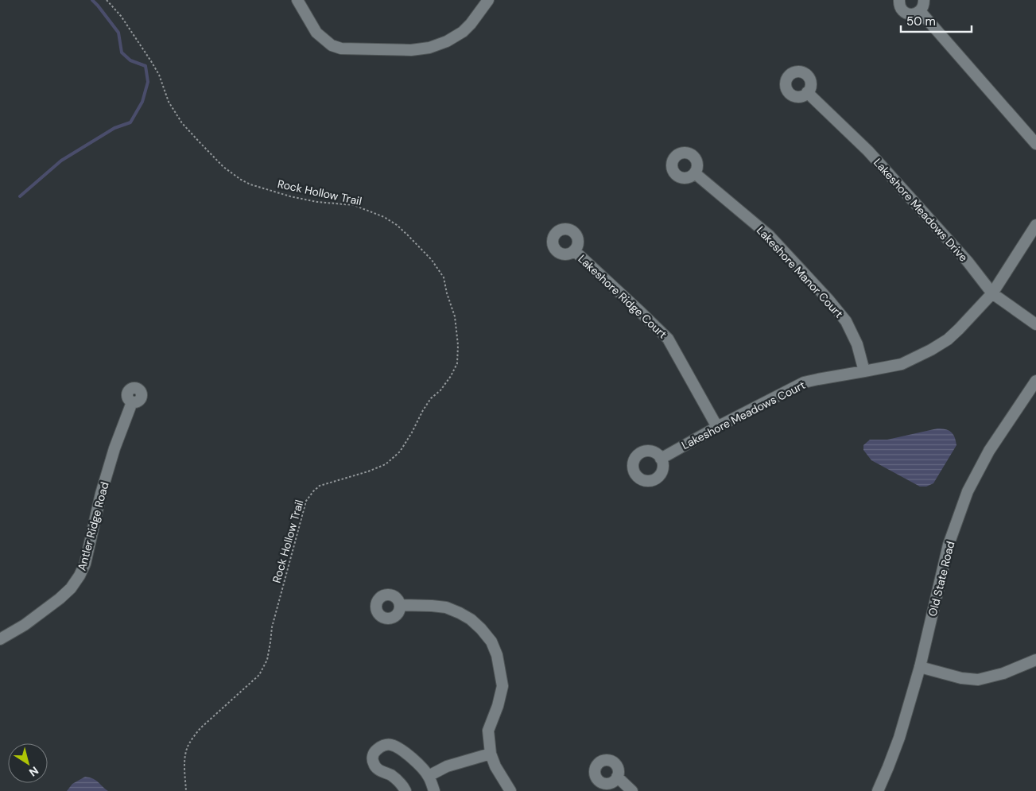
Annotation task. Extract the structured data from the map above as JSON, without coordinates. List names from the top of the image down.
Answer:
{
  "streets": {
    "street": [
      "Lakeshore Meadows Drive",
      "Lakeshore Manor Court",
      "Lakeshore Ridge Court",
      "Lakeshore Meadows Court",
      "Antler Ridge Road",
      "Old State Road"
    ],
    "path": ["Rock Hollow Trail"]
  },
  "crossings": [
    ["Lakeshore Meadows Drive", "Lakeshore Meadows Court"],
    ["Lakeshore Manor Court", "Lakeshore Meadows Court"],
    ["Lakeshore Ridge Court", "Lakeshore Meadows Court"]
  ],
  "scale_bar": "50 m",
  "north": "bottom right"
}
